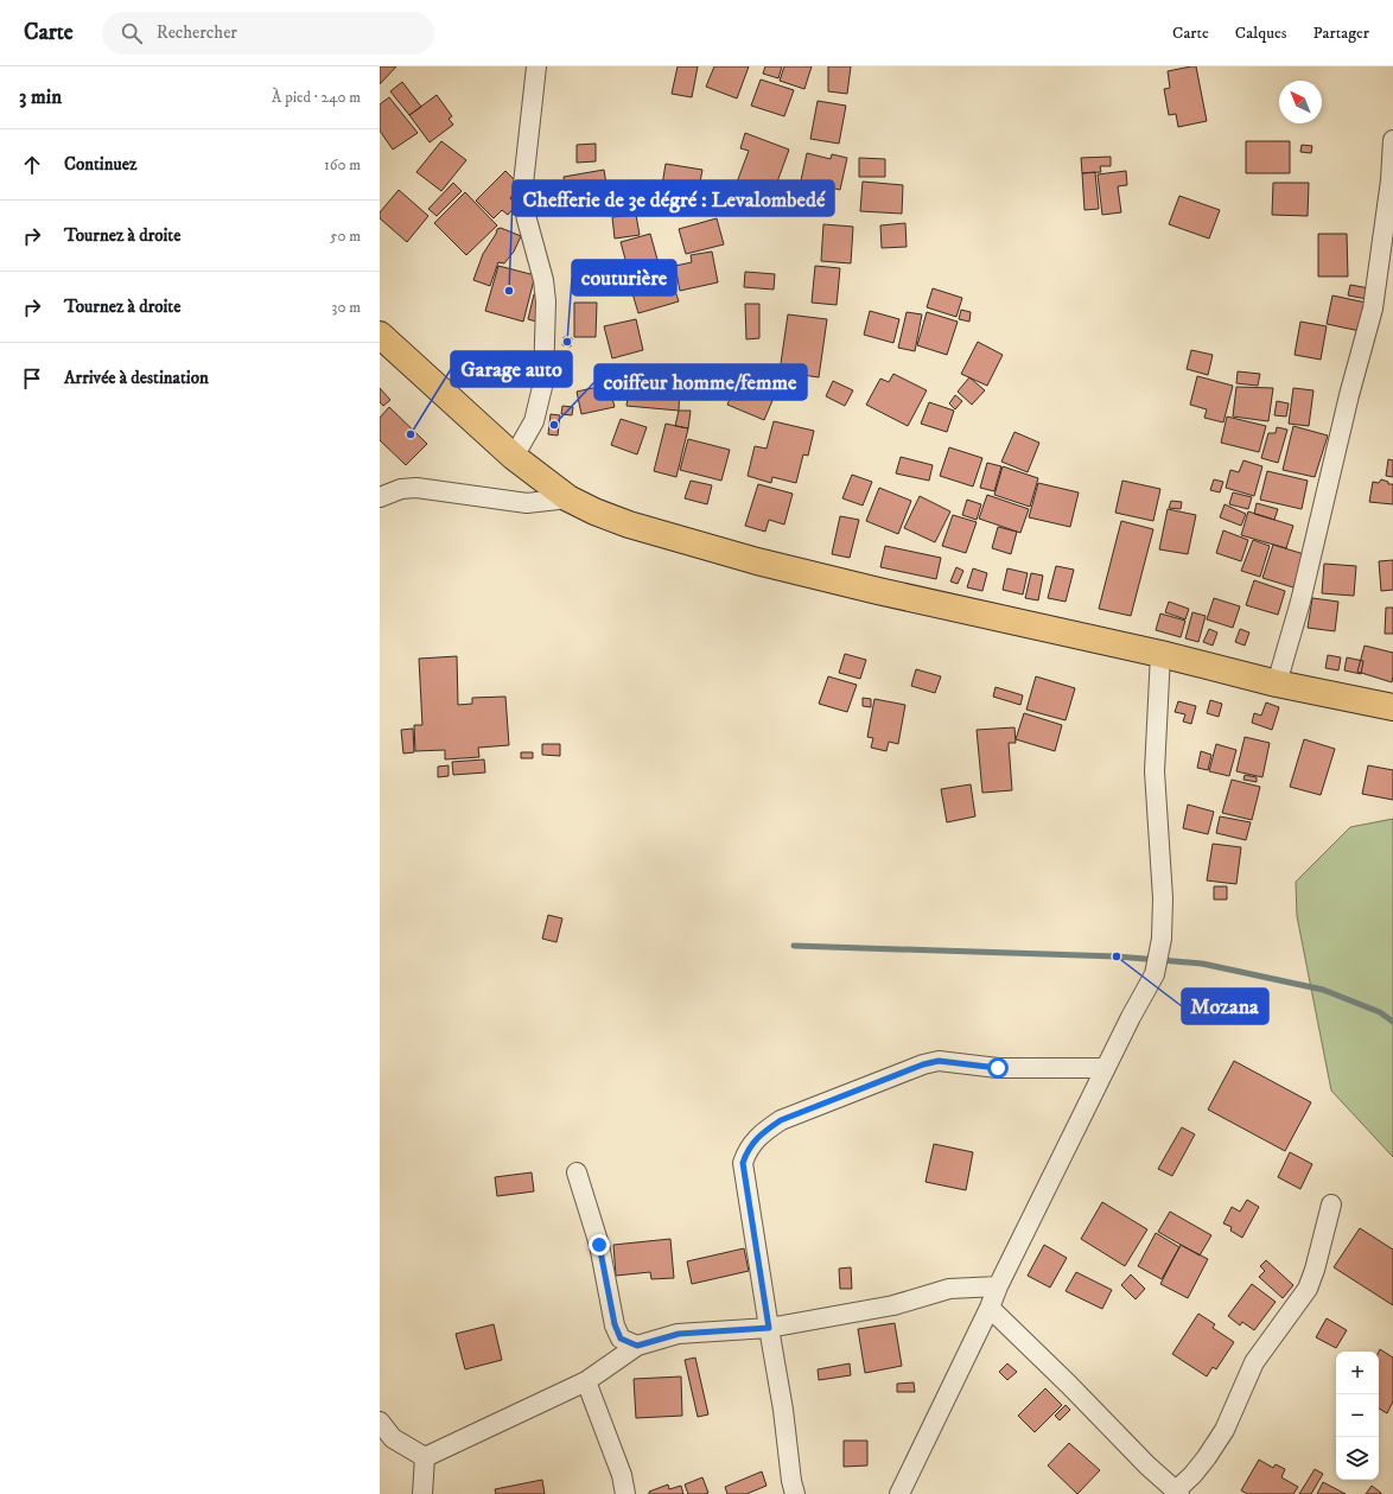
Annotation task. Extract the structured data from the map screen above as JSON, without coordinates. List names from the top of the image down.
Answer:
{
  "places": [
    "Chefferie de 3e dégré : Levalombedé",
    "couturière",
    "coiffeur homme/femme",
    "Garage auto",
    "Mozana"
  ],
  "north": "top left",
  "page": {
    "header": "Carte",
    "search": "Rechercher",
    "nav": ["Carte", "Calques", "Partager"],
    "heading": ["3 min", "À pied · 240 m"],
    "list": [
      ["Continuez", "160 m"],
      ["Tournez à droite", "50 m"],
      ["Tournez à droite", "30 m"],
      "Arrivée à destination"
    ],
    "map_buttons": ["+", "−"]
  }
}
